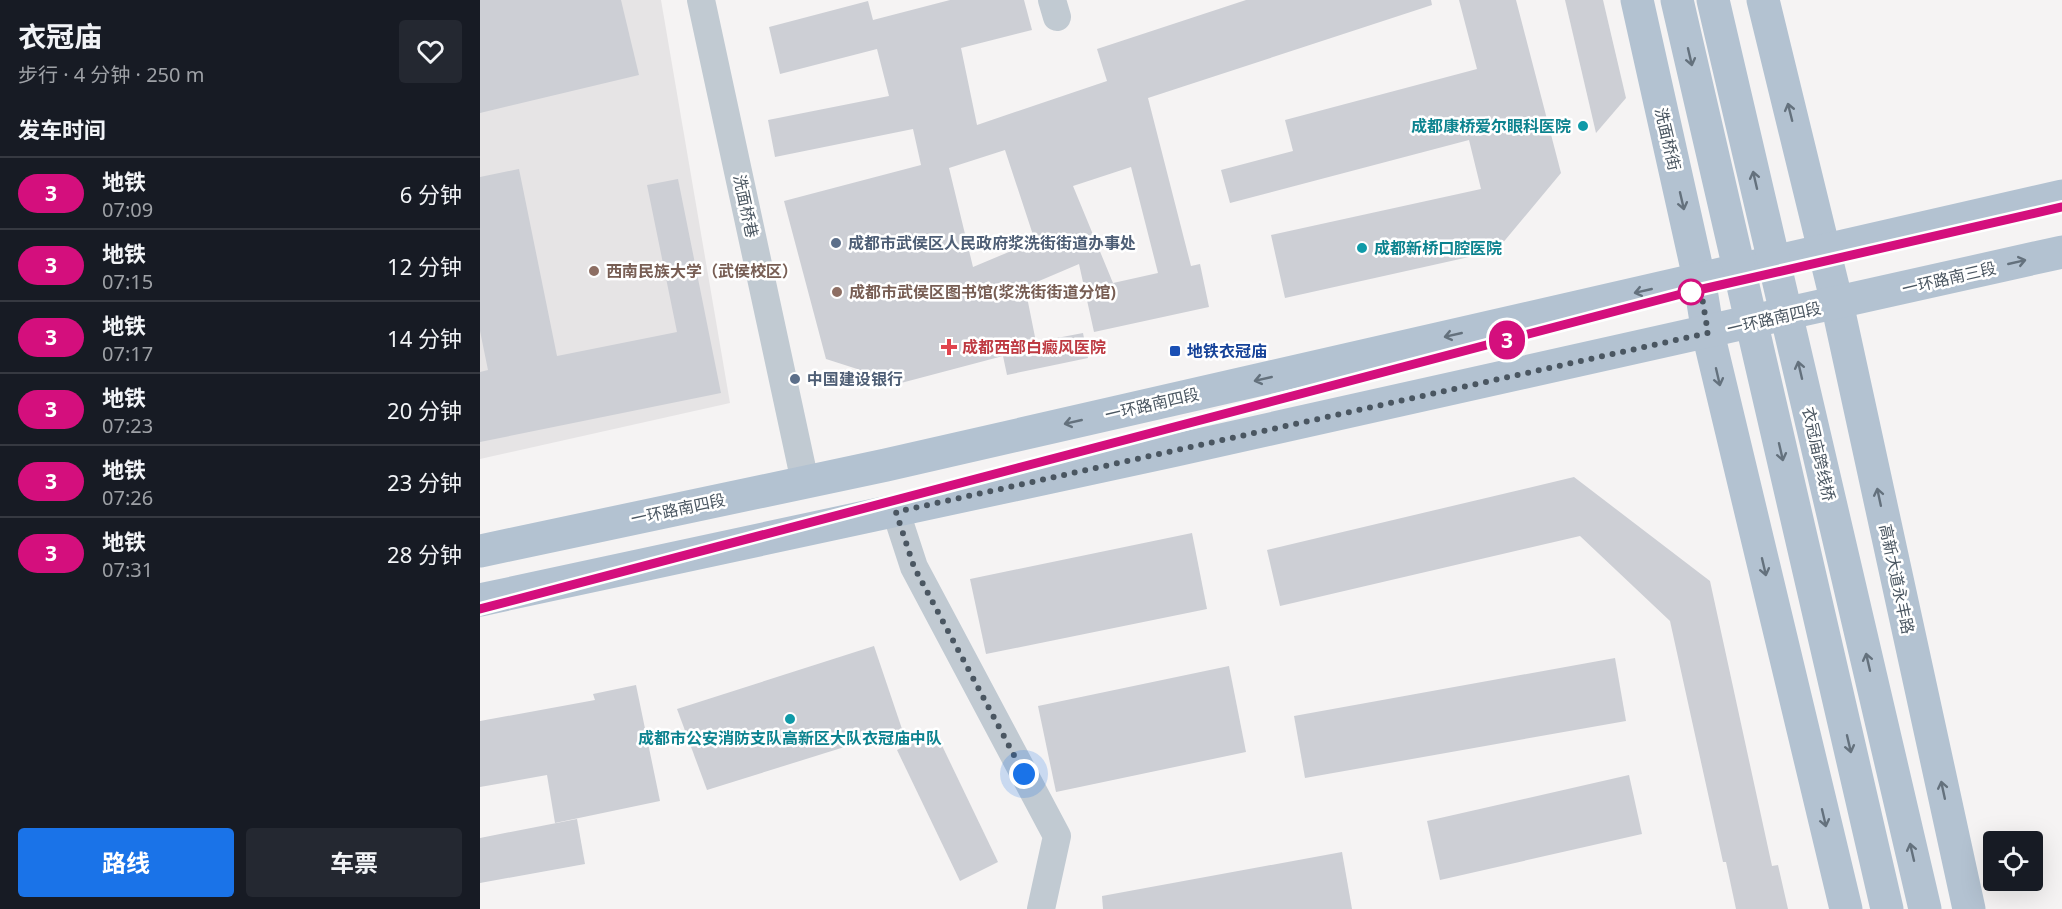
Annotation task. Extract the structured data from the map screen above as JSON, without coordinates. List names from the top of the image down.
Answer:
{
  "streets": {
    "main road": [
      "洗面桥街",
      "一环路南三段",
      "一环路南四段",
      "衣冠庙跨线桥",
      "高新大道永丰路"
    ],
    "street": ["洗面桥巷"]
  },
  "crossings": [
    ["洗面桥街", "一环路南四段"],
    ["洗面桥巷", "一环路南四段"],
    ["一环路南三段", "一环路南四段"],
    ["一环路南三段", "高新大道永丰路"],
    ["一环路南四段", "高新大道永丰路"]
  ],
  "places": {
    "other": [
      "成都康桥爱尔眼科医院",
      "成都市武侯区人民政府浆洗街街道办事处",
      "成都新桥口腔医院",
      "西南民族大学（武侯校区）",
      "成都市武侯区图书馆(浆洗街街道分馆)",
      "中国建设银行",
      "成都市公安消防支队高新区大队衣冠庙中队"
    ],
    "health": ["成都西部白癜风医院"],
    "transit": ["地铁衣冠庙"]
  },
  "lines": ["metro line 3"],
  "page": {
    "heading": [
      ["衣冠庙", "步行 · 4 分钟 · 250 m"],
      "发车时间"
    ],
    "on_map": "3",
    "list": [
      {
        "mark": "3",
        "name": "地铁",
        "note": "07:09",
        "value": "6 分钟"
      },
      {
        "mark": "3",
        "name": "地铁",
        "note": "07:15",
        "value": "12 分钟"
      },
      {
        "mark": "3",
        "name": "地铁",
        "note": "07:17",
        "value": "14 分钟"
      },
      {
        "mark": "3",
        "name": "地铁",
        "note": "07:23",
        "value": "20 分钟"
      },
      {
        "mark": "3",
        "name": "地铁",
        "note": "07:26",
        "value": "23 分钟"
      },
      {
        "mark": "3",
        "name": "地铁",
        "note": "07:31",
        "value": "28 分钟"
      }
    ],
    "buttons": ["路线", "车票"]
  }
}
